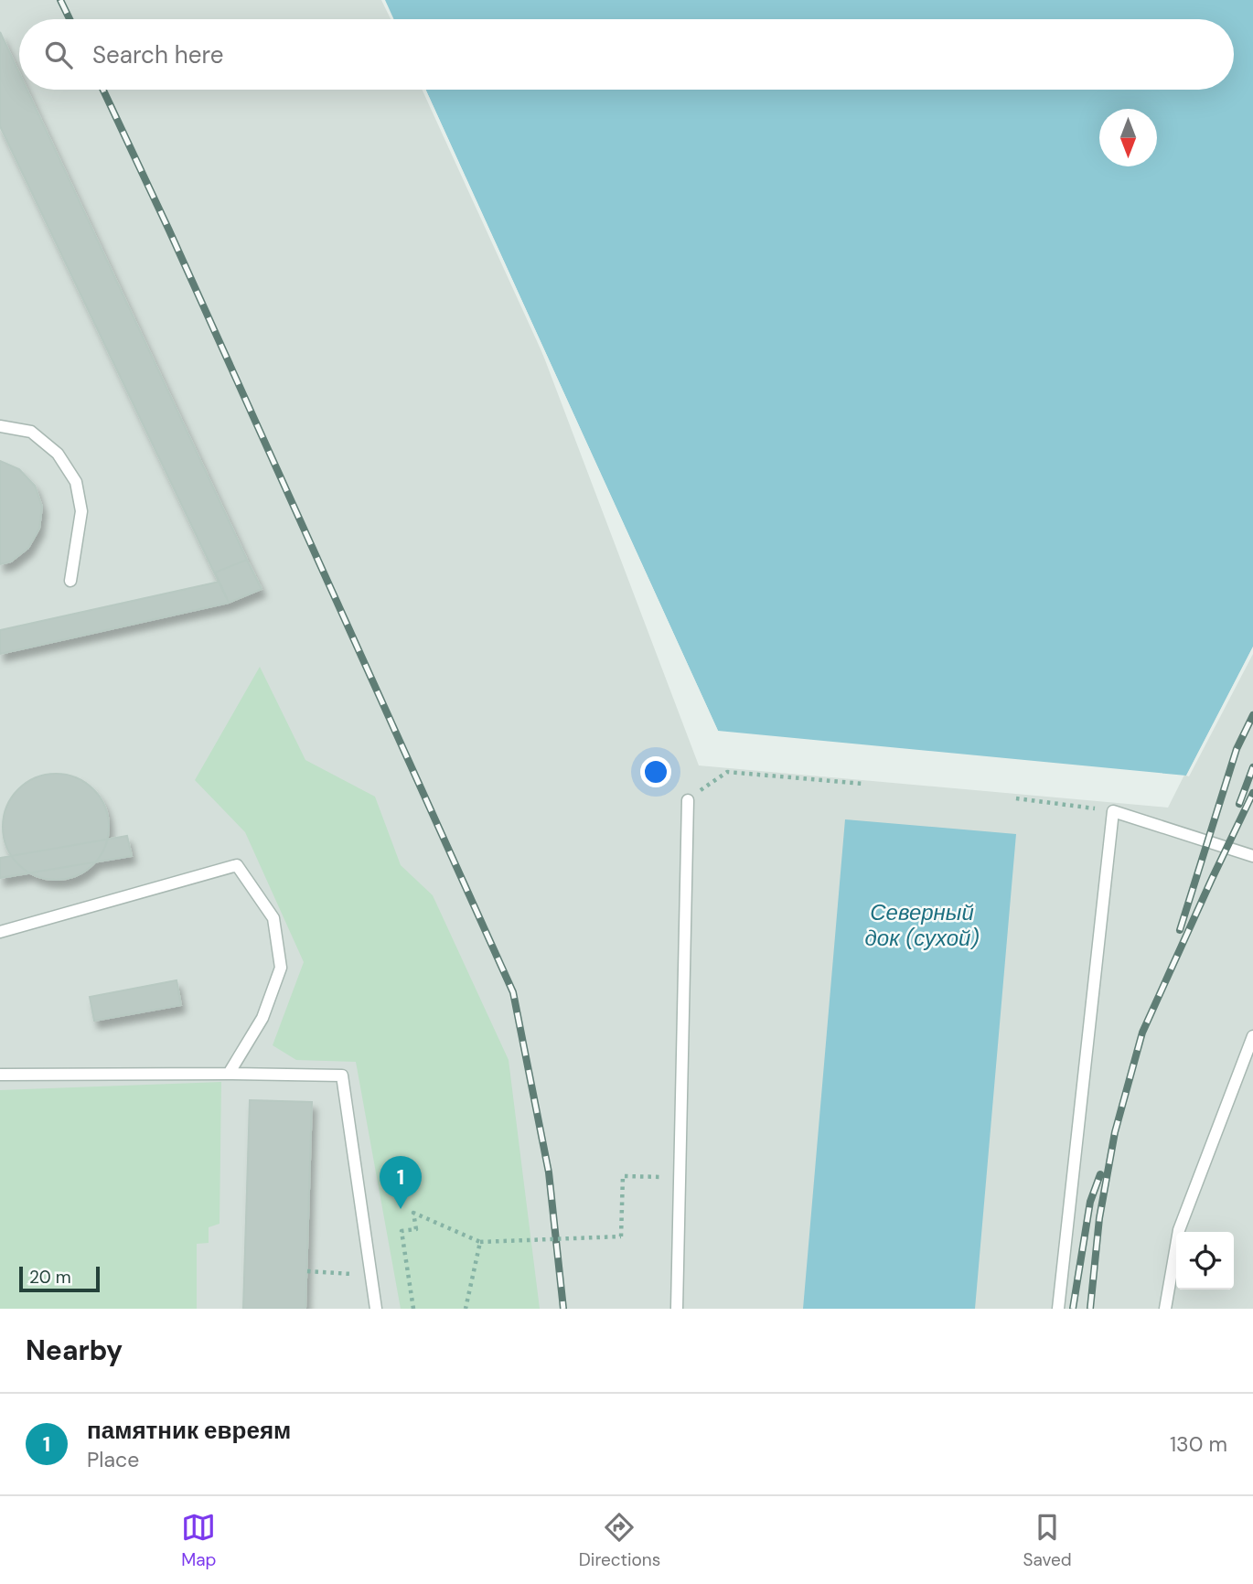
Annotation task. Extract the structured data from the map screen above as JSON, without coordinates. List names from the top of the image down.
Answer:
{
  "water": ["Северный док (сухой)"],
  "scale_bar": "20 m",
  "north": "bottom",
  "page": {
    "search": "Search here",
    "pins": "1",
    "scale": "20 m",
    "heading": "Nearby",
    "list": [
      {
        "mark": "1",
        "name": "памятник евреям",
        "note": "Place",
        "value": "130 m"
      }
    ],
    "nav": ["Map", "Directions", "Saved"]
  }
}
